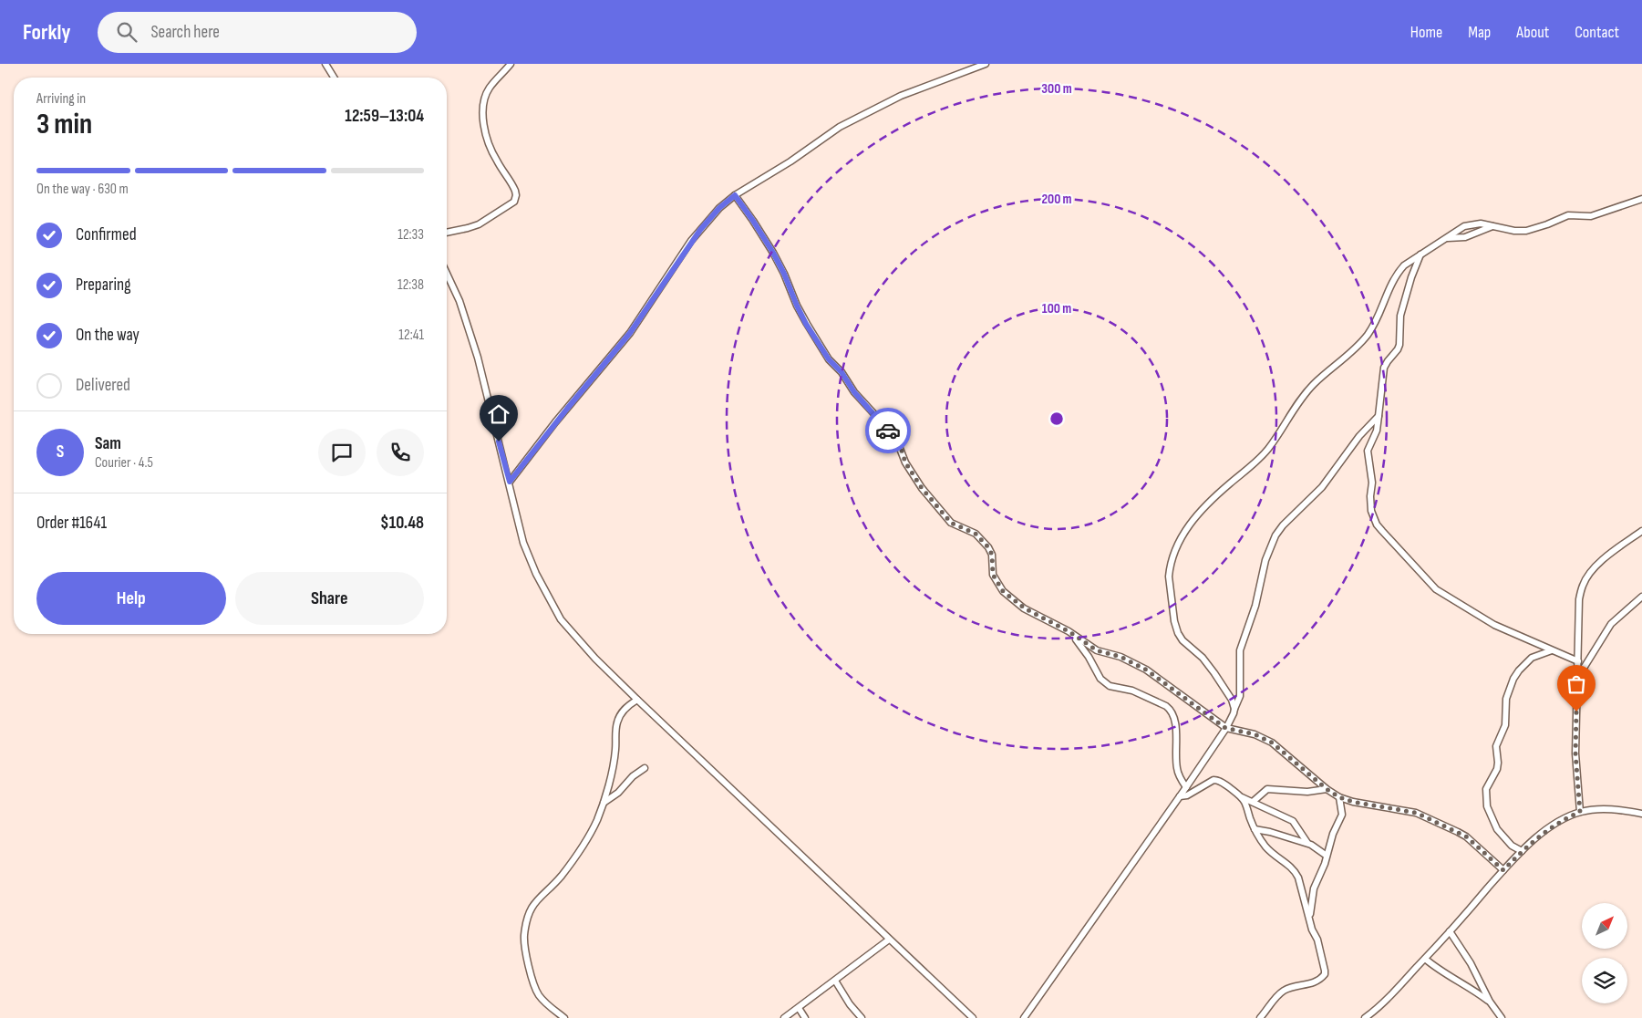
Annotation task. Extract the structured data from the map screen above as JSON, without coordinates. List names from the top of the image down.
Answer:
{
  "north": "top right",
  "page": {
    "header": "Forkly",
    "search": "Search here",
    "nav": [
      "Home",
      "Map",
      "About",
      "Contact"
    ],
    "heading": ["3 min", "Arriving in", "12:59–13:04"],
    "panel": [
      "Sam",
      "Courier · 4.5",
      "Order #1641",
      "$10.48"
    ],
    "bar": "On the way · 630 m",
    "list": [
      ["Confirmed", "12:33"],
      ["Preparing", "12:38"],
      ["On the way", "12:41"],
      "Delivered"
    ],
    "round": "S",
    "buttons": ["Help", "Share"]
  },
  "rings": ["300 m", "200 m", "100 m"]
}
